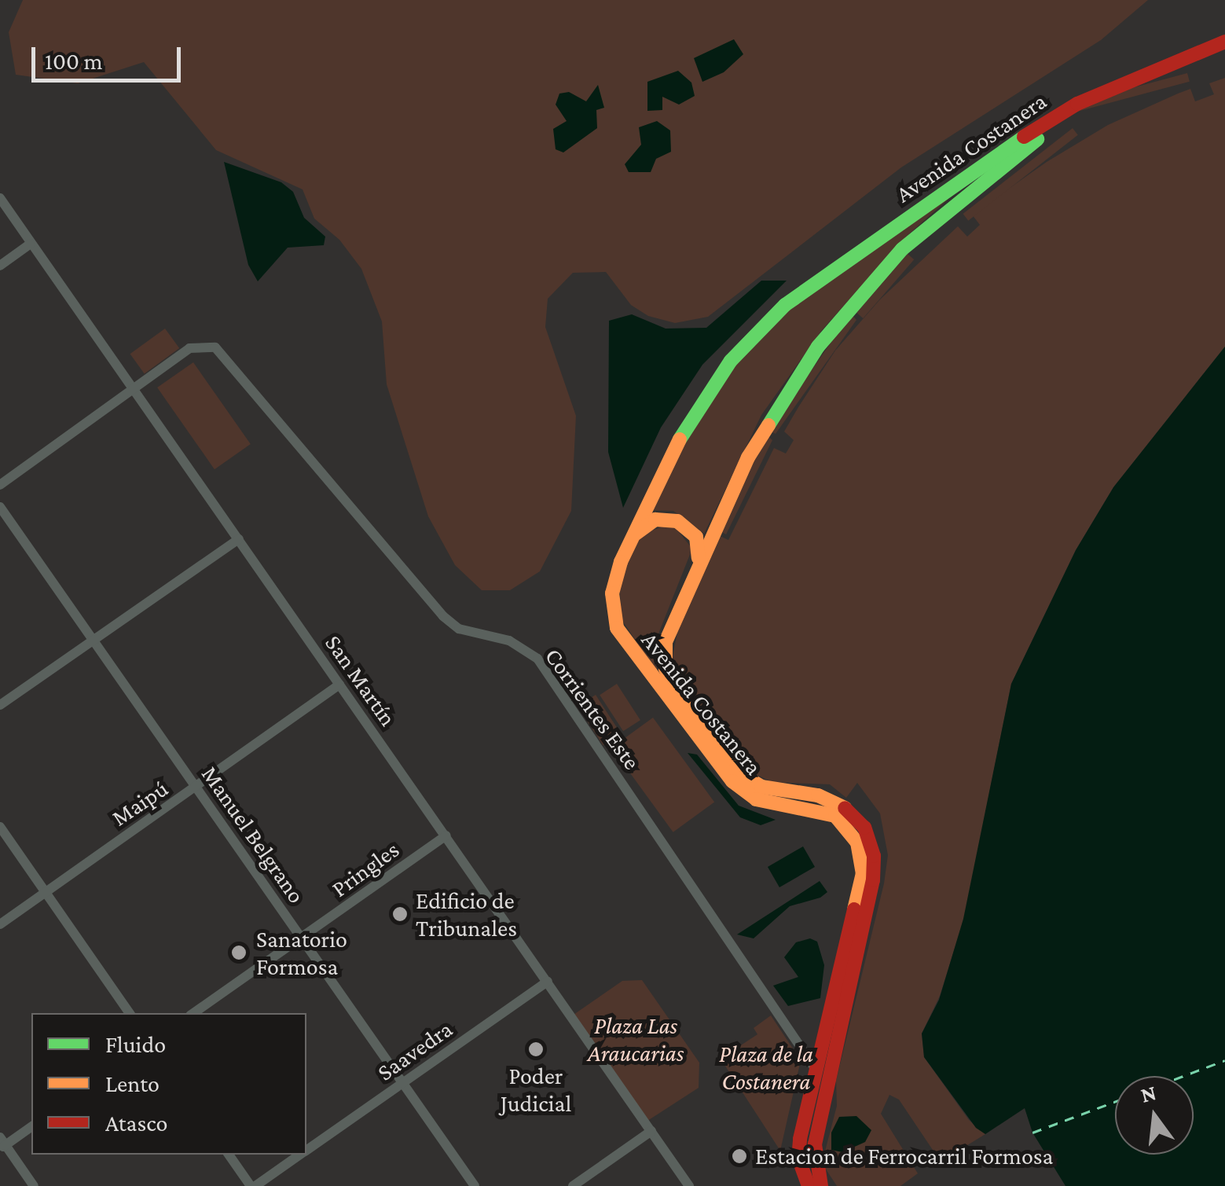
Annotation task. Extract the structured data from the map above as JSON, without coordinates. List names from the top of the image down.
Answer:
{
  "streets": {
    "main road": ["Avenida Costanera"],
    "street": [
      "San Martín",
      "Corrientes Este",
      "Maipú",
      "Manuel Belgrano",
      "Pringles",
      "Saavedra"
    ]
  },
  "crossings": [
    ["Avenida Costanera", "Corrientes Este"],
    ["San Martín", "Corrientes Este"],
    ["San Martín", "Maipú"],
    ["San Martín", "Pringles"],
    ["San Martín", "Saavedra"],
    ["Maipú", "Manuel Belgrano"],
    ["Manuel Belgrano", "Pringles"],
    ["Manuel Belgrano", "Saavedra"]
  ],
  "parks": ["Plaza Las Araucarias", "Plaza de la Costanera"],
  "places": [
    "Edificio de Tribunales",
    "Sanatorio Formosa",
    "Poder Judicial",
    "Estacion de Ferrocarril Formosa"
  ],
  "legend": ["Fluido", "Lento", "Atasco"],
  "scale_bar": "100 m",
  "north": "top"
}
